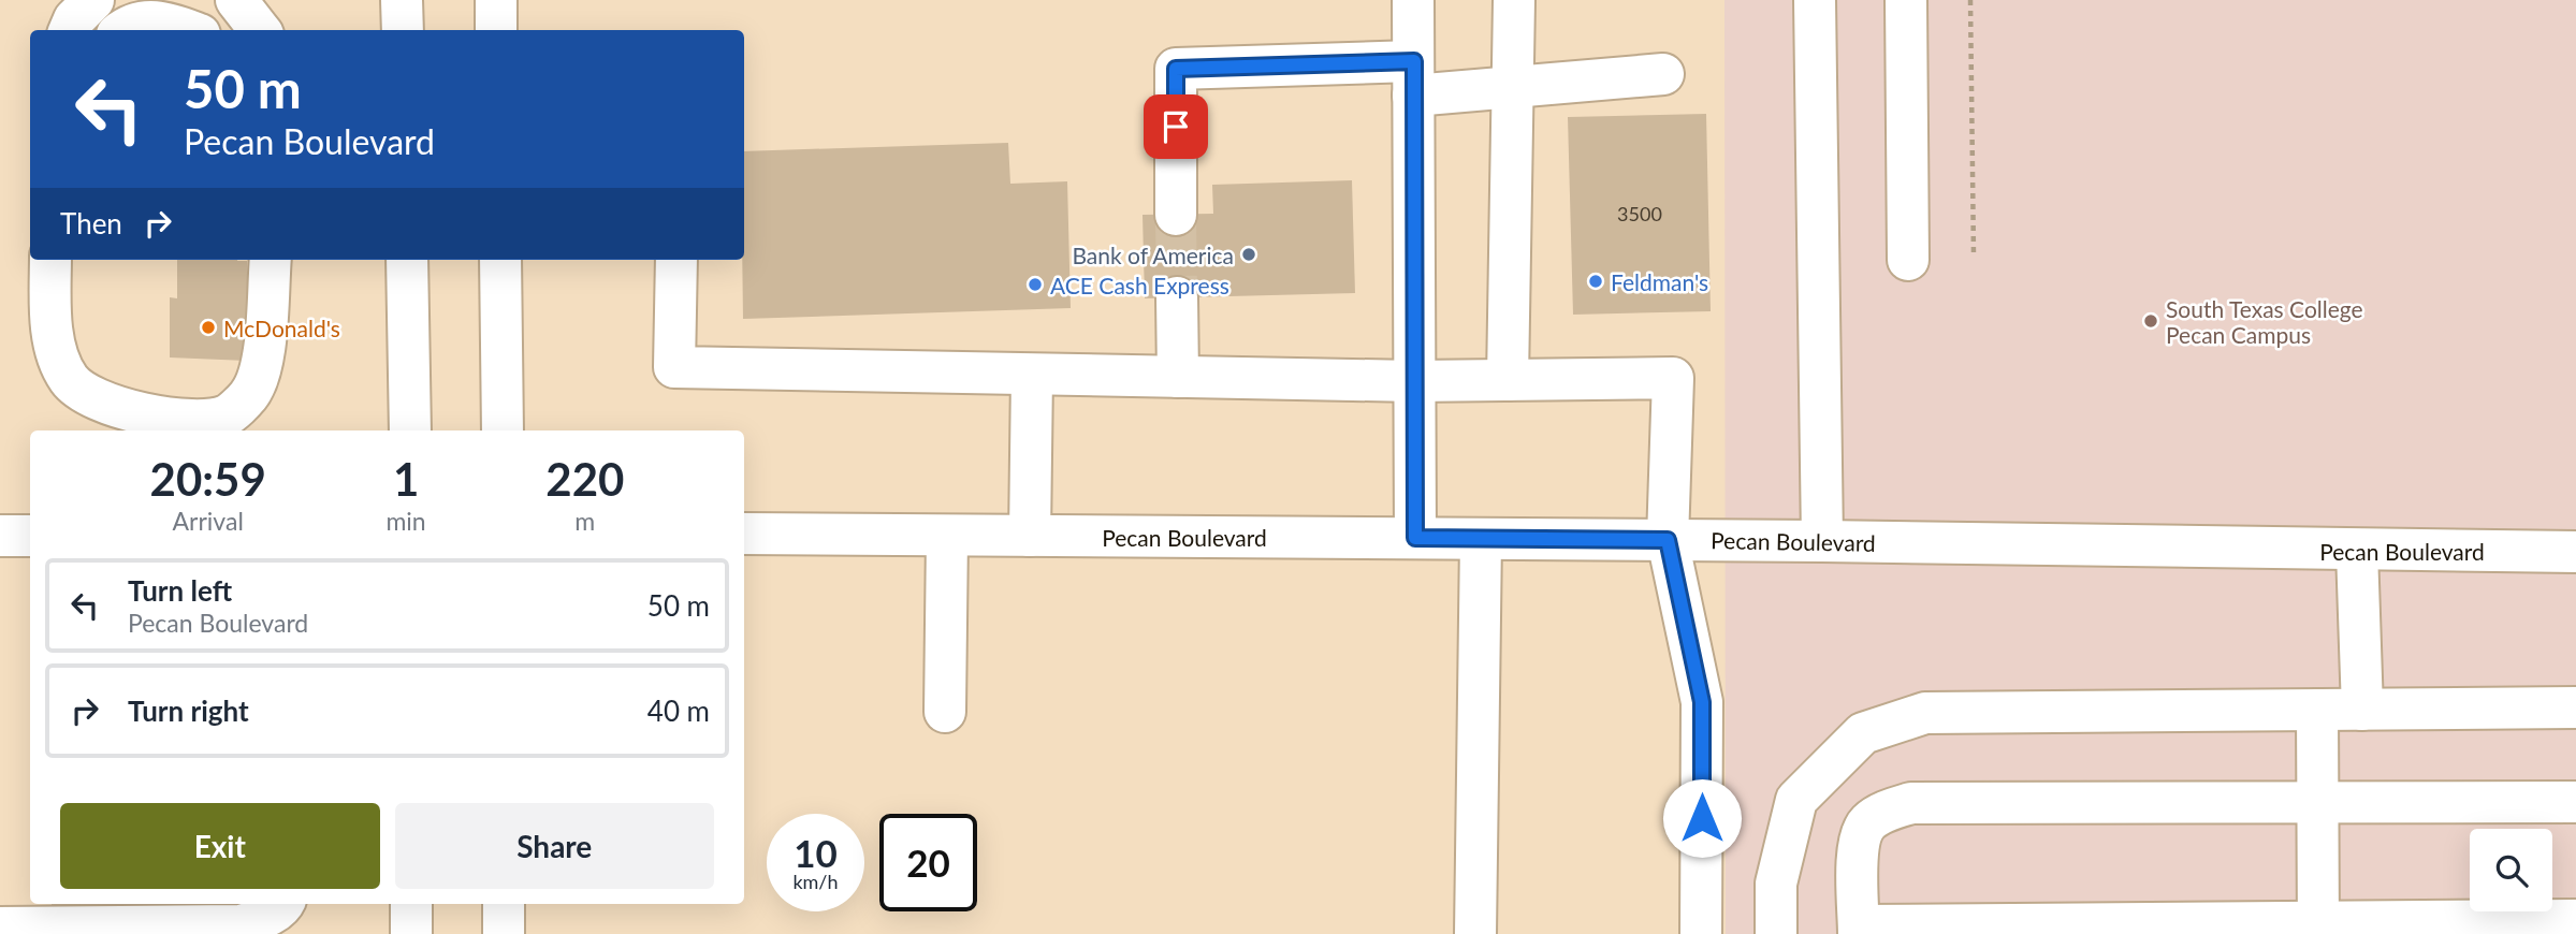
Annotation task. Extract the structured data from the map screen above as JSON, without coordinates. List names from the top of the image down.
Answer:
{
  "streets": {
    "main road": ["Pecan Boulevard"]
  },
  "places": [
    "Bank of America",
    "Feldman's",
    "ACE Cash Express",
    "South Texas College Pecan Campus",
    "McDonald's"
  ],
  "house_numbers": ["3500"],
  "page": {
    "turn": ["50 m", "Pecan Boulevard"],
    "then": "Then",
    "eta": [
      "20:59",
      "Arrival",
      "1",
      "min",
      "220",
      "m"
    ],
    "list": [
      {
        "name": "Turn left",
        "note": "Pecan Boulevard",
        "value": "50 m"
      },
      {
        "name": "Turn right",
        "value": "40 m"
      }
    ],
    "buttons": ["Exit", "Share"],
    "speed": "10 km/h",
    "limit": "20"
  }
}
